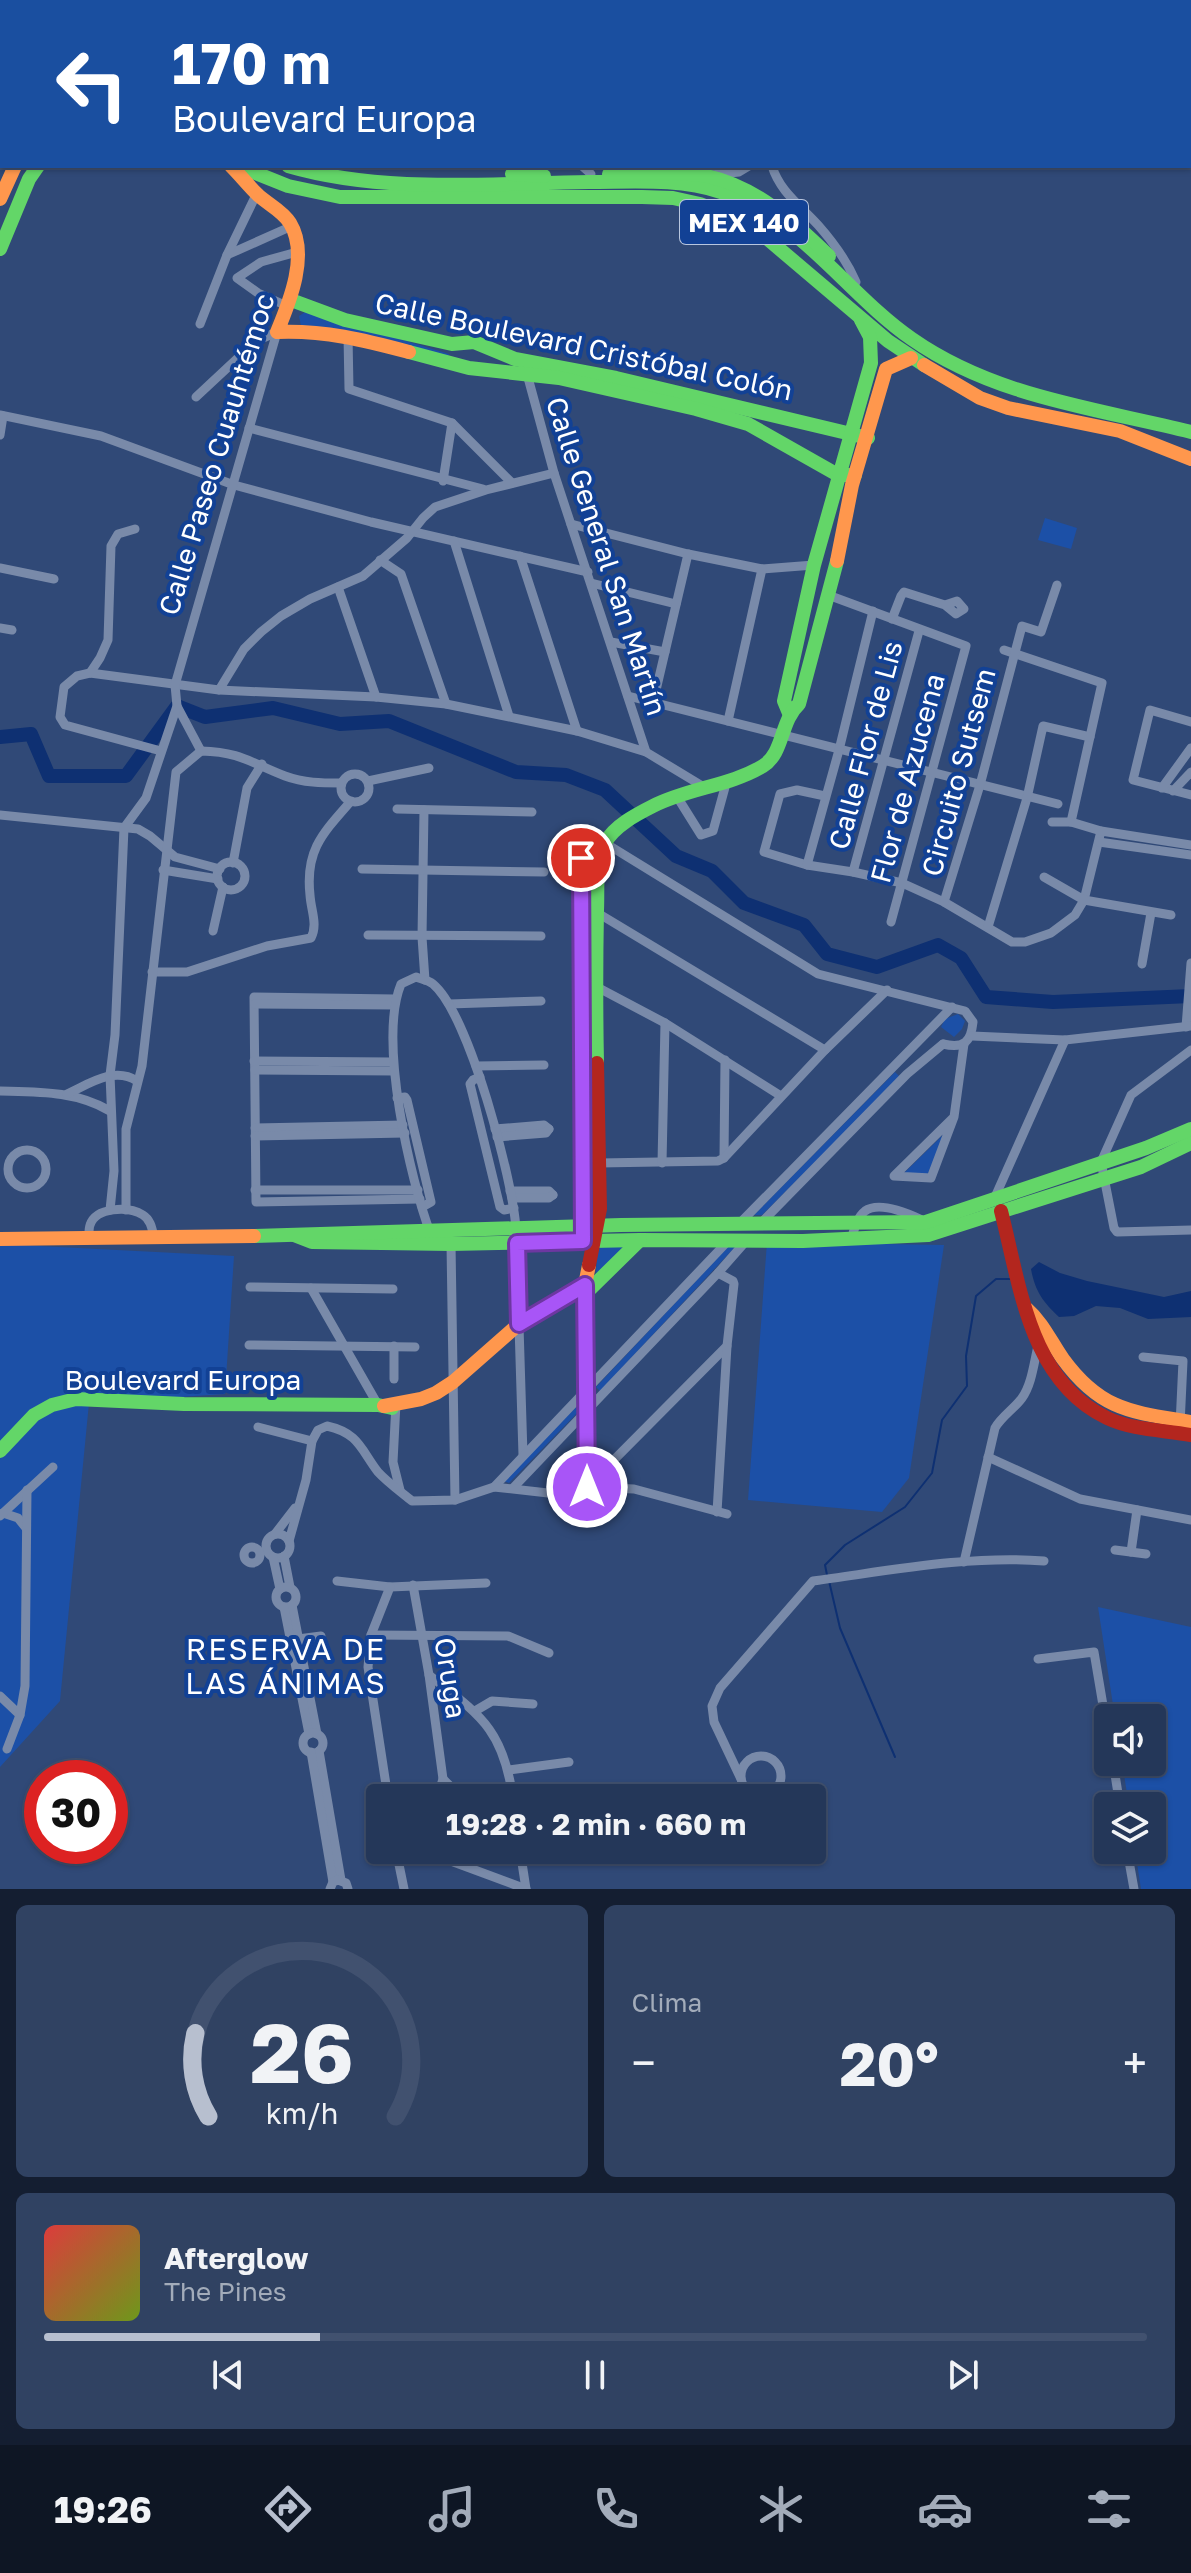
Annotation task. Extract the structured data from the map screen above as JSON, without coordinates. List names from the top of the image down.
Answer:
{
  "streets": {
    "main road": [
      "MEX 140",
      "Calle Boulevard Cristóbal Colón",
      "Calle Paseo Cuauhtémoc",
      "Boulevard Europa"
    ],
    "street": [
      "Calle General San Martín",
      "Calle Flor de Lis",
      "Circuito Sutsem",
      "Flor de Azucena",
      "Oruga"
    ]
  },
  "crossings": [
    ["Calle Boulevard Cristóbal Colón", "Calle Paseo Cuauhtémoc"],
    ["Calle Boulevard Cristóbal Colón", "Calle General San Martín"],
    ["Calle Flor de Lis", "Flor de Azucena"]
  ],
  "districts": ["RESERVA DE LAS ÁNIMAS"],
  "page": {
    "turn": ["170 m", "Boulevard Europa"],
    "limit": "30",
    "trip": "19:28 · 2 min · 660 m",
    "tile": "Clima",
    "heat": ["−", "20°", "+"],
    "song": ["Afterglow", "The Pines"],
    "tabs": "19:26",
    "gauge": ["26", "km/h"]
  }
}
